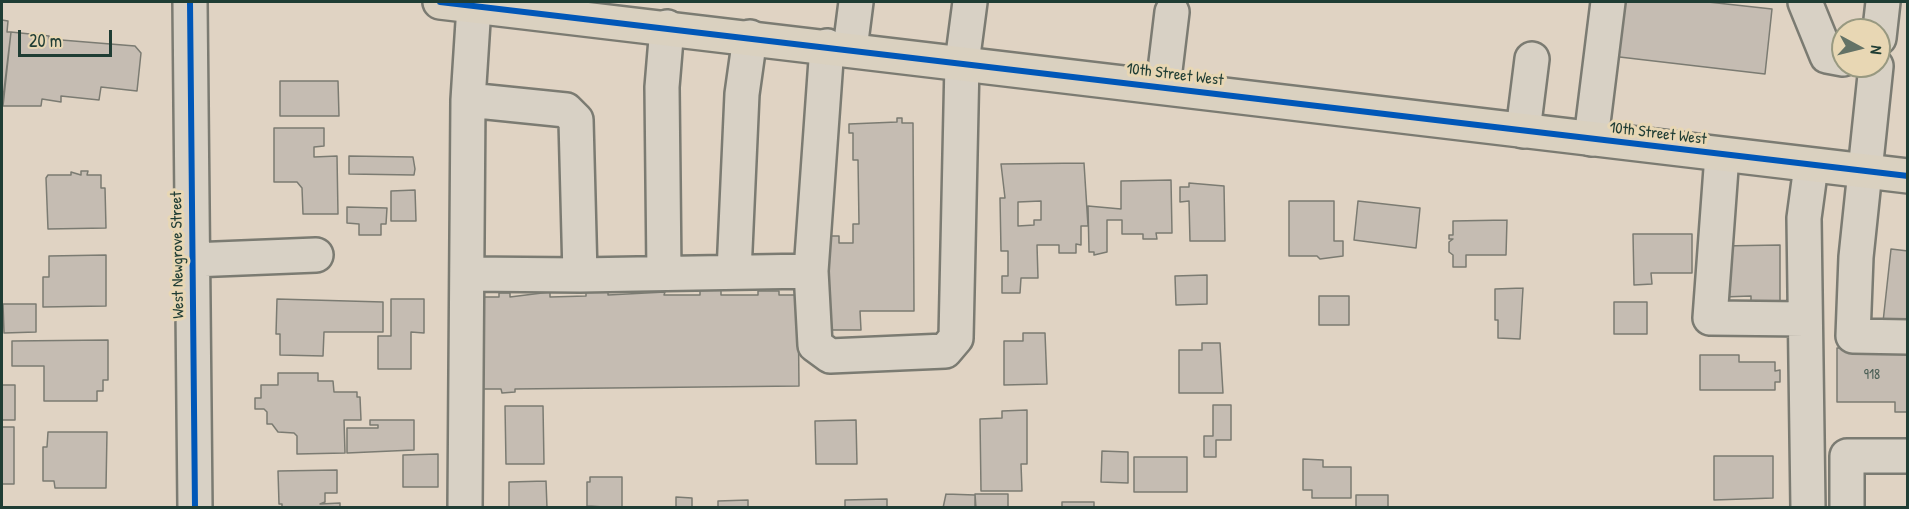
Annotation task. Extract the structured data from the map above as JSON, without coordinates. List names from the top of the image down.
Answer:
{
  "streets": {
    "main road": ["10th Street West"],
    "street": ["West Newgrove Street"]
  },
  "house_numbers": ["918"],
  "scale_bar": "20 m",
  "north": "right"
}
